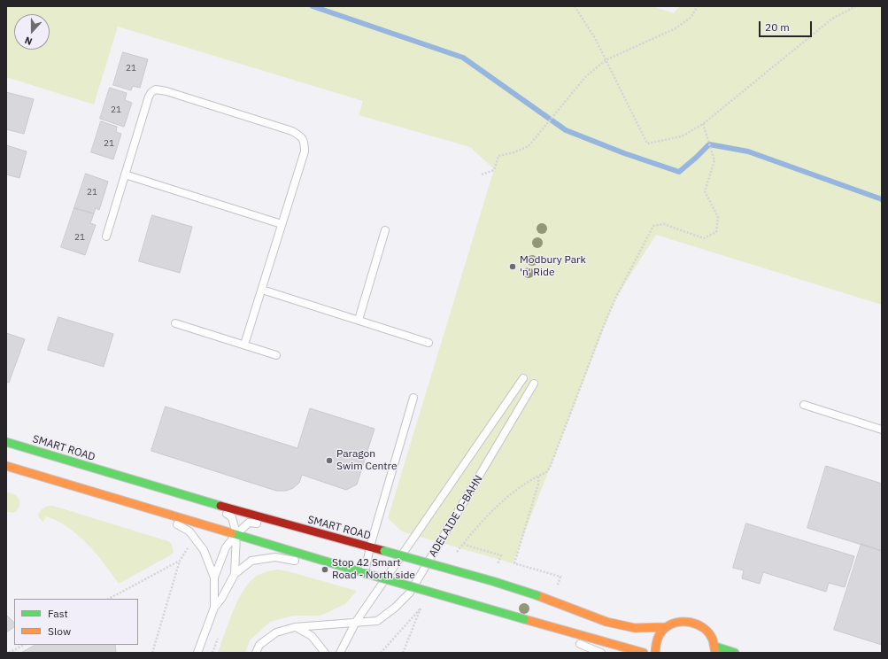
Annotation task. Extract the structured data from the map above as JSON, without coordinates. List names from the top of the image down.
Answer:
{
  "streets": {
    "main road": ["SMART ROAD"],
    "lane": ["ADELAIDE O-BAHN"]
  },
  "places": ["Modbury Park 'n' Ride", "Paragon Swim Centre", "Stop 42 Smart Road - North side"],
  "house_numbers": [
    "21",
    "21",
    "21",
    "21",
    "21"
  ],
  "legend": ["Fast", "Slow"],
  "scale_bar": "20 m",
  "north": "bottom"
}
